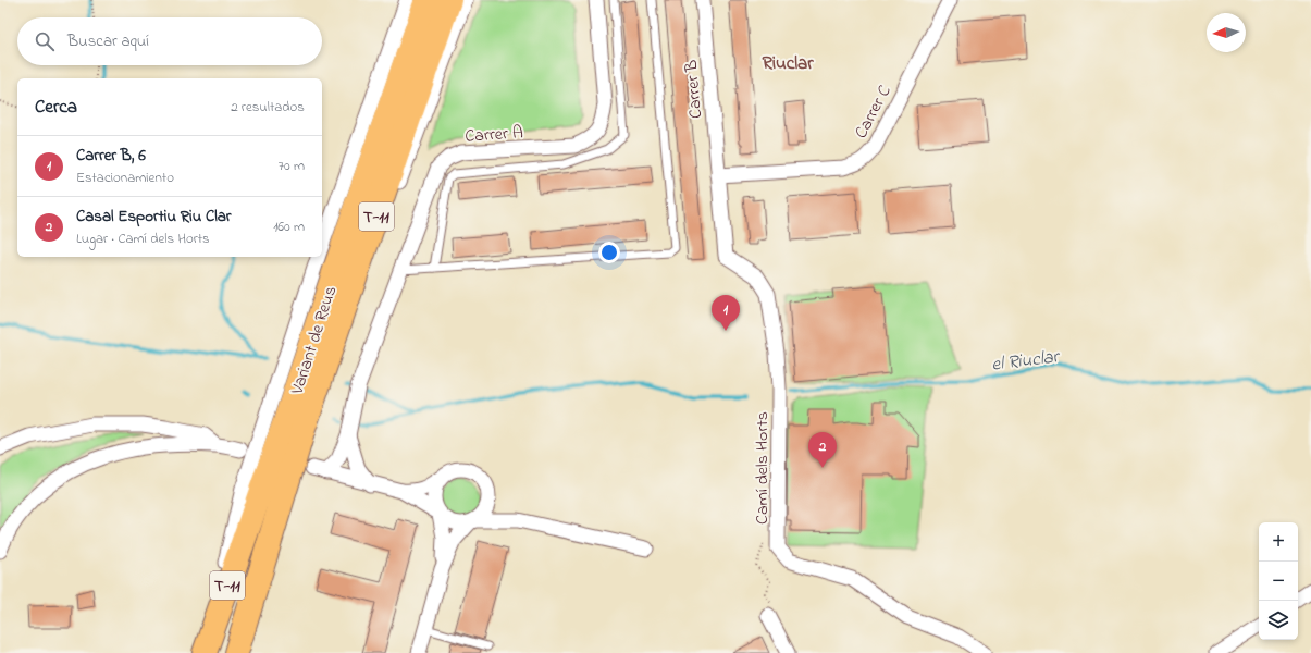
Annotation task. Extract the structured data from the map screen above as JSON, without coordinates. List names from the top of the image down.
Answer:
{
  "streets": {
    "highway": ["T-11", "Variant de Reus"],
    "street": [
      "Carrer B",
      "Carrer C",
      "Carrer A",
      "Camí dels Horts"
    ]
  },
  "crossings": [
    ["Carrer B", "Carrer C"],
    ["Carrer B", "Camí dels Horts"],
    ["Carrer C", "Camí dels Horts"]
  ],
  "districts": ["Riuclar"],
  "water": ["el Riuclar"],
  "north": "left",
  "page": {
    "search": "Buscar aquí",
    "heading": ["Cerca", "2 resultados"],
    "list": [
      {
        "mark": "1",
        "name": "Carrer B, 6",
        "note": "Estacionamiento",
        "value": "70 m"
      },
      {
        "mark": "2",
        "name": "Casal Esportiu Riu Clar",
        "note": "Lugar · Camí dels Horts",
        "value": "160 m"
      }
    ],
    "pins": ["1", "2"],
    "map_buttons": ["+", "−"]
  }
}
